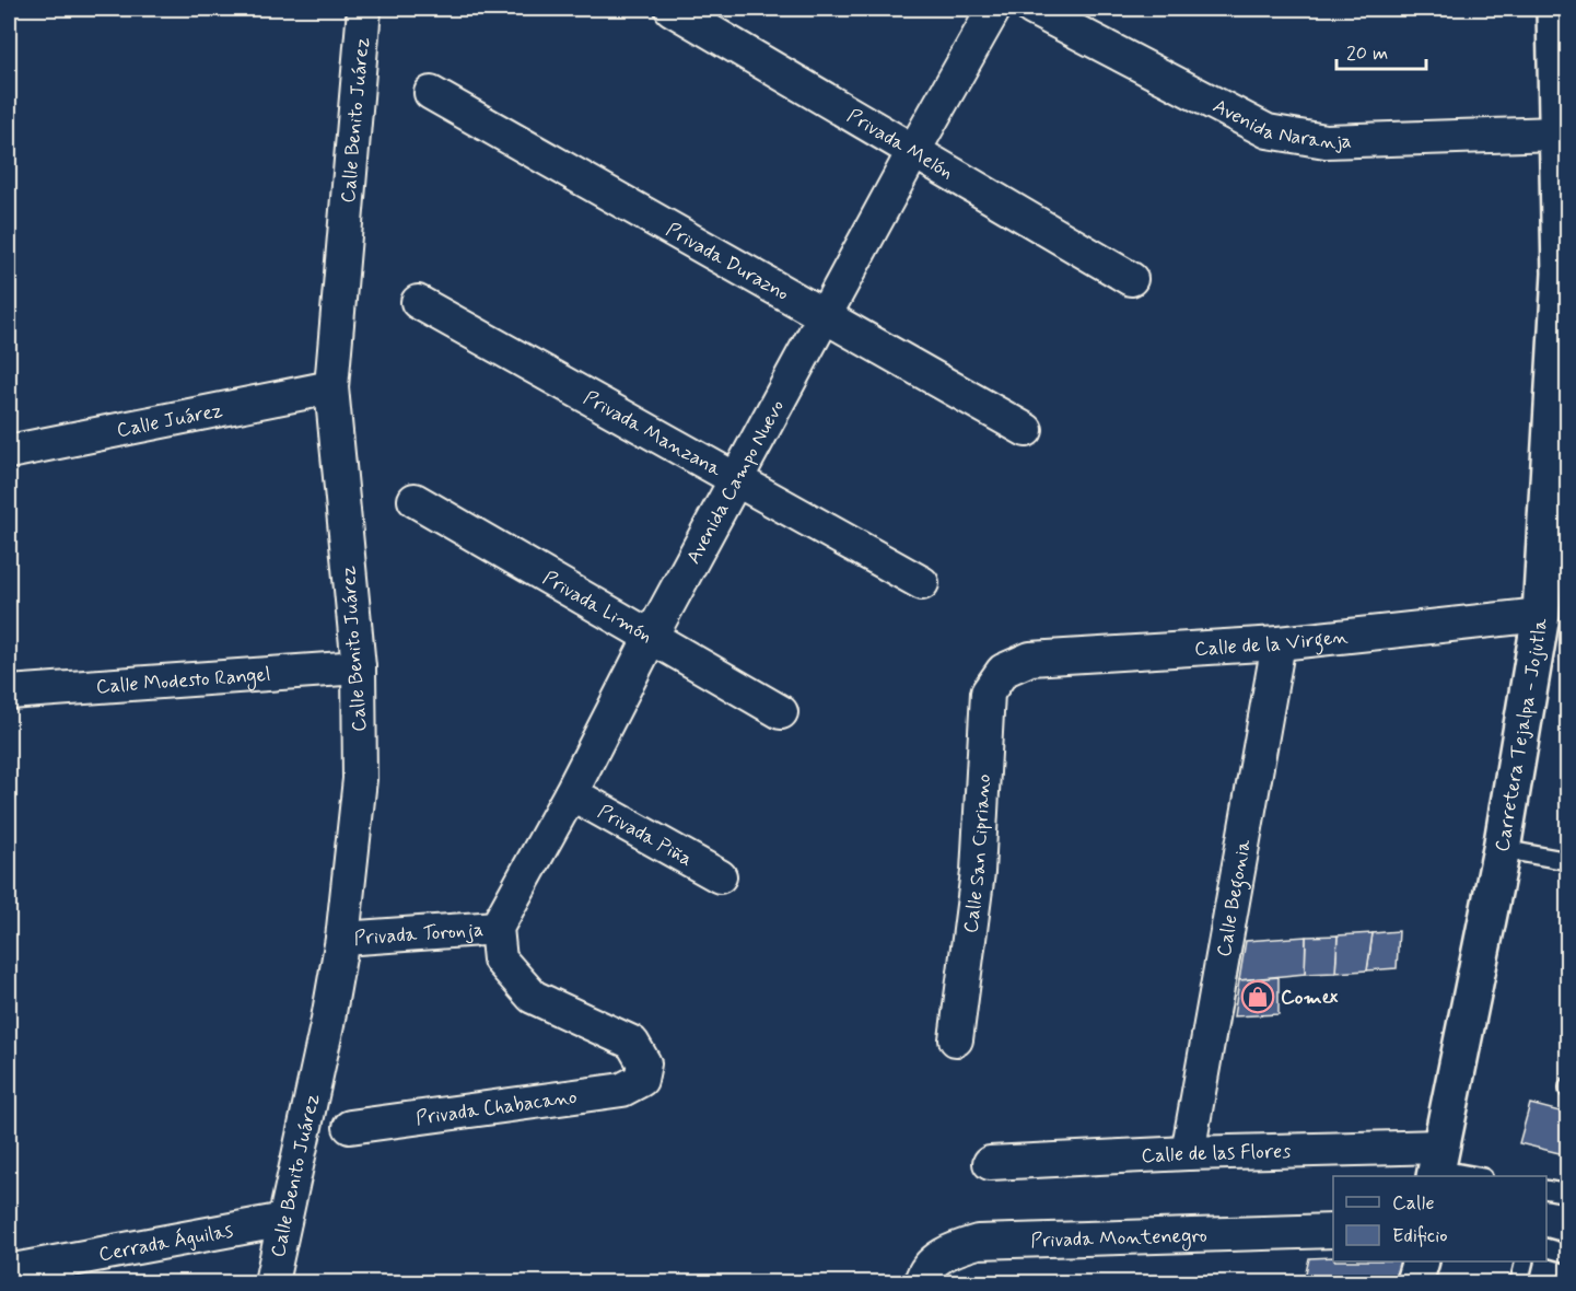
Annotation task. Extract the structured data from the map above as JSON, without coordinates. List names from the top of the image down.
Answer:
{
  "streets": {
    "main road": ["Carretera Tejalpa - Jojutla"],
    "street": [
      "Calle Benito Juárez",
      "Avenida Naranja",
      "Privada Melón",
      "Privada Durazno",
      "Calle Juárez",
      "Privada Manzana",
      "Avenida Campo Nuevo",
      "Privada Limón",
      "Calle de la Virgen",
      "Calle Modesto Rangel",
      "Privada Piña",
      "Calle San Cipriano",
      "Calle Begonia",
      "Privada Toronja",
      "Privada Chabacano",
      "Calle de las Flores",
      "Privada Montenegro",
      "Cerrada Águilas"
    ]
  },
  "crossings": [
    ["Calle Benito Juárez", "Calle Juárez"],
    ["Calle Benito Juárez", "Calle Modesto Rangel"],
    ["Calle Benito Juárez", "Privada Toronja"],
    ["Calle Benito Juárez", "Cerrada Águilas"],
    ["Avenida Naranja", "Carretera Tejalpa - Jojutla"],
    ["Privada Melón", "Avenida Campo Nuevo"],
    ["Privada Durazno", "Avenida Campo Nuevo"],
    ["Privada Manzana", "Avenida Campo Nuevo"],
    ["Avenida Campo Nuevo", "Privada Limón"],
    ["Avenida Campo Nuevo", "Privada Piña"],
    ["Avenida Campo Nuevo", "Privada Toronja"],
    ["Avenida Campo Nuevo", "Privada Chabacano"],
    ["Calle de la Virgen", "Carretera Tejalpa - Jojutla"],
    ["Calle de la Virgen", "Calle San Cipriano"],
    ["Calle de la Virgen", "Calle Begonia"],
    ["Carretera Tejalpa - Jojutla", "Calle de las Flores"],
    ["Calle Begonia", "Calle de las Flores"],
    ["Privada Toronja", "Privada Chabacano"]
  ],
  "places": {
    "shop": ["Comex"]
  },
  "legend": ["Calle", "Edificio"],
  "scale_bar": "20 m"
}
